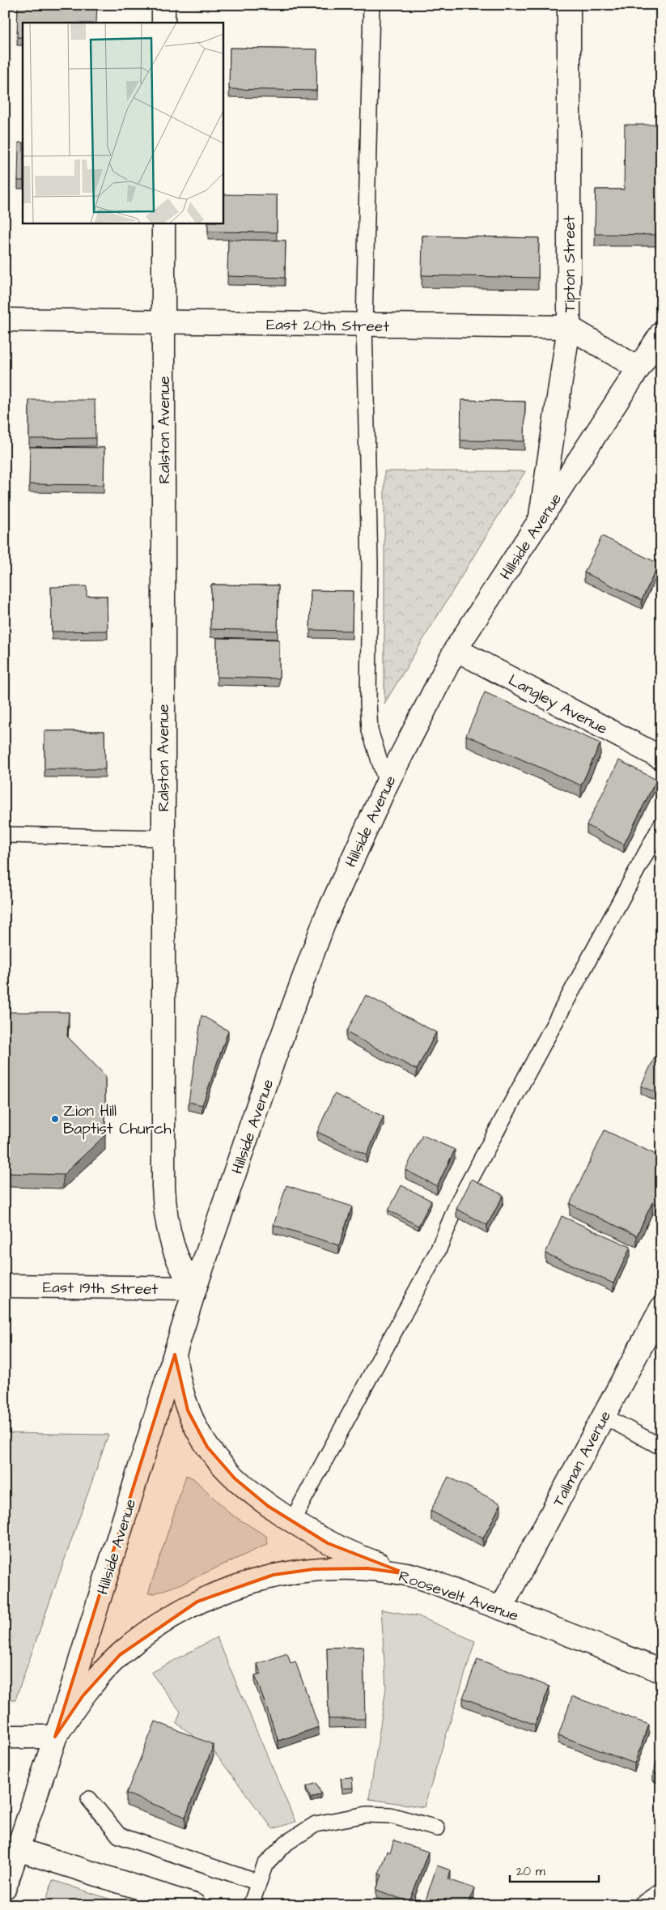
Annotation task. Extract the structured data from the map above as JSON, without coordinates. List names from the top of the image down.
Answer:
{
  "streets": {
    "street": [
      "Tipton Street",
      "East 20th Street",
      "Ralston Avenue",
      "Hillside Avenue",
      "Langley Avenue",
      "East 19th Street",
      "Tallman Avenue",
      "Roosevelt Avenue"
    ]
  },
  "crossings": [
    ["Tipton Street", "East 20th Street"],
    ["Tipton Street", "Hillside Avenue"],
    ["East 20th Street", "Ralston Avenue"],
    ["East 20th Street", "Hillside Avenue"],
    ["Ralston Avenue", "Hillside Avenue"],
    ["Ralston Avenue", "East 19th Street"],
    ["Hillside Avenue", "Langley Avenue"],
    ["Hillside Avenue", "East 19th Street"],
    ["Hillside Avenue", "Roosevelt Avenue"],
    ["Tallman Avenue", "Roosevelt Avenue"]
  ],
  "places": ["Zion Hill Baptist Church"],
  "scale_bar": "20 m"
}
